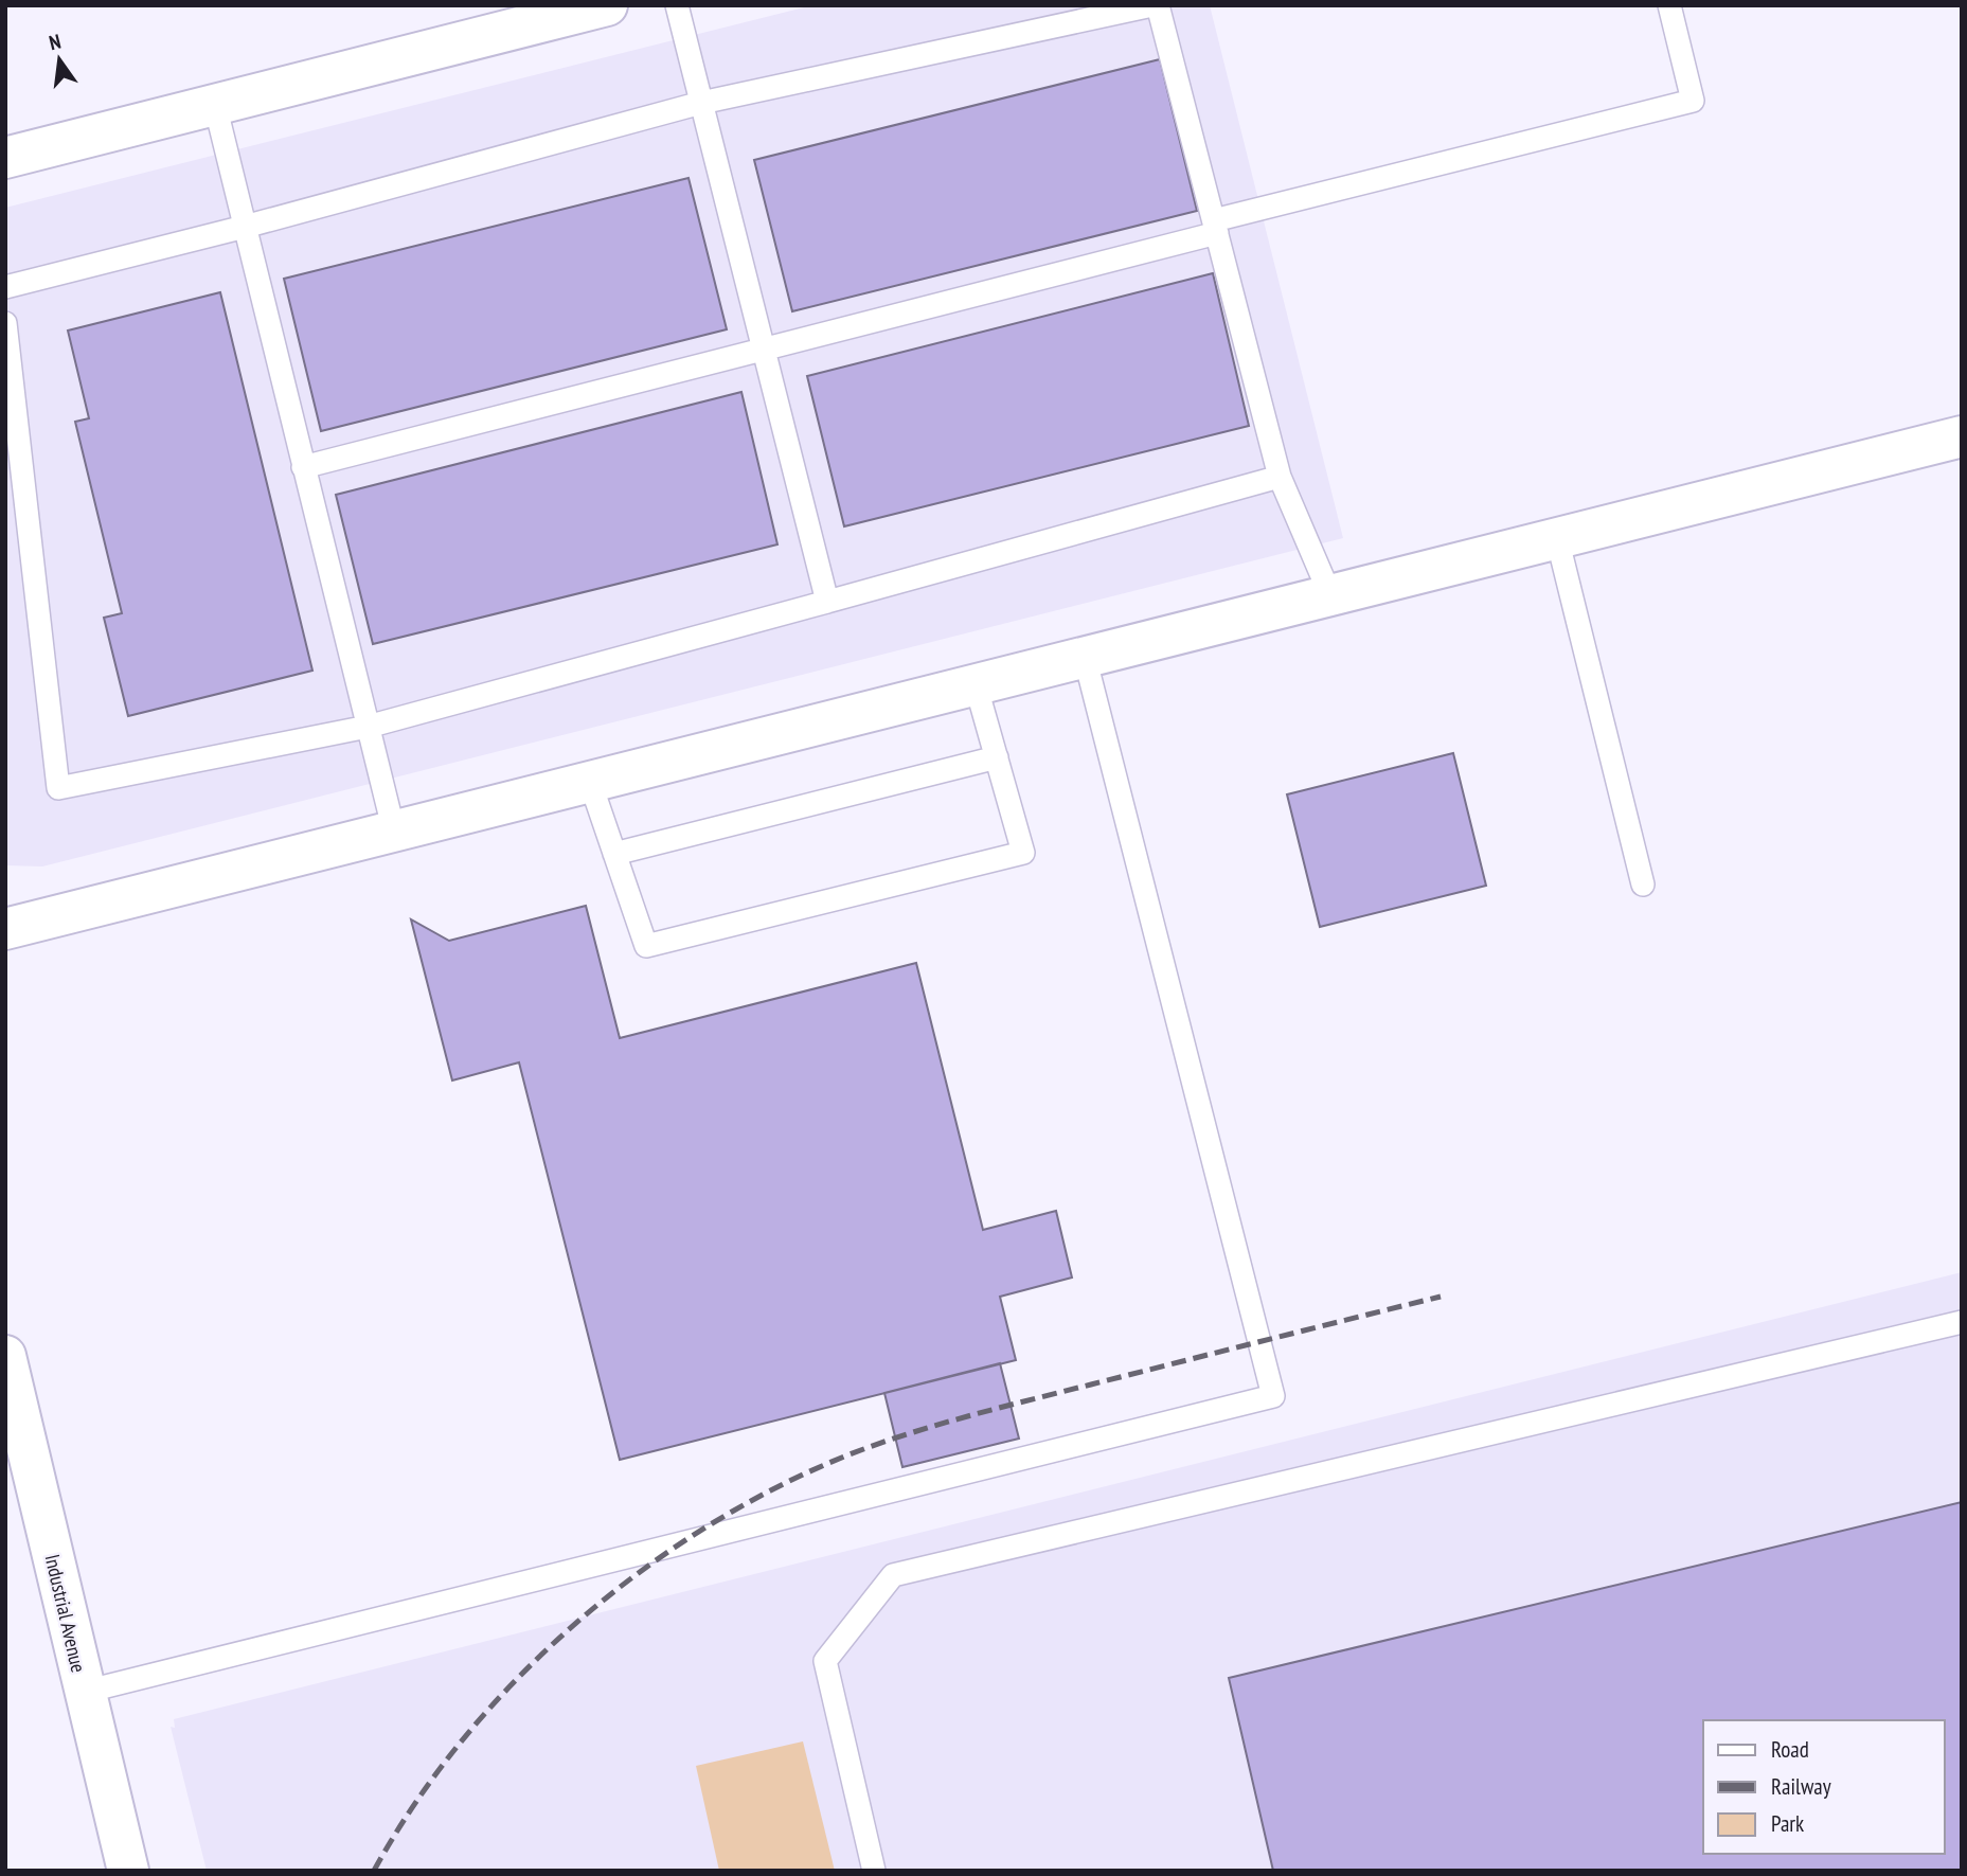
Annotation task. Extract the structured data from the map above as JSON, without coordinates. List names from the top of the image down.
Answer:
{
  "streets": {
    "street": ["Industrial Avenue"]
  },
  "legend": ["Road", "Railway", "Park"],
  "north": "top"
}
